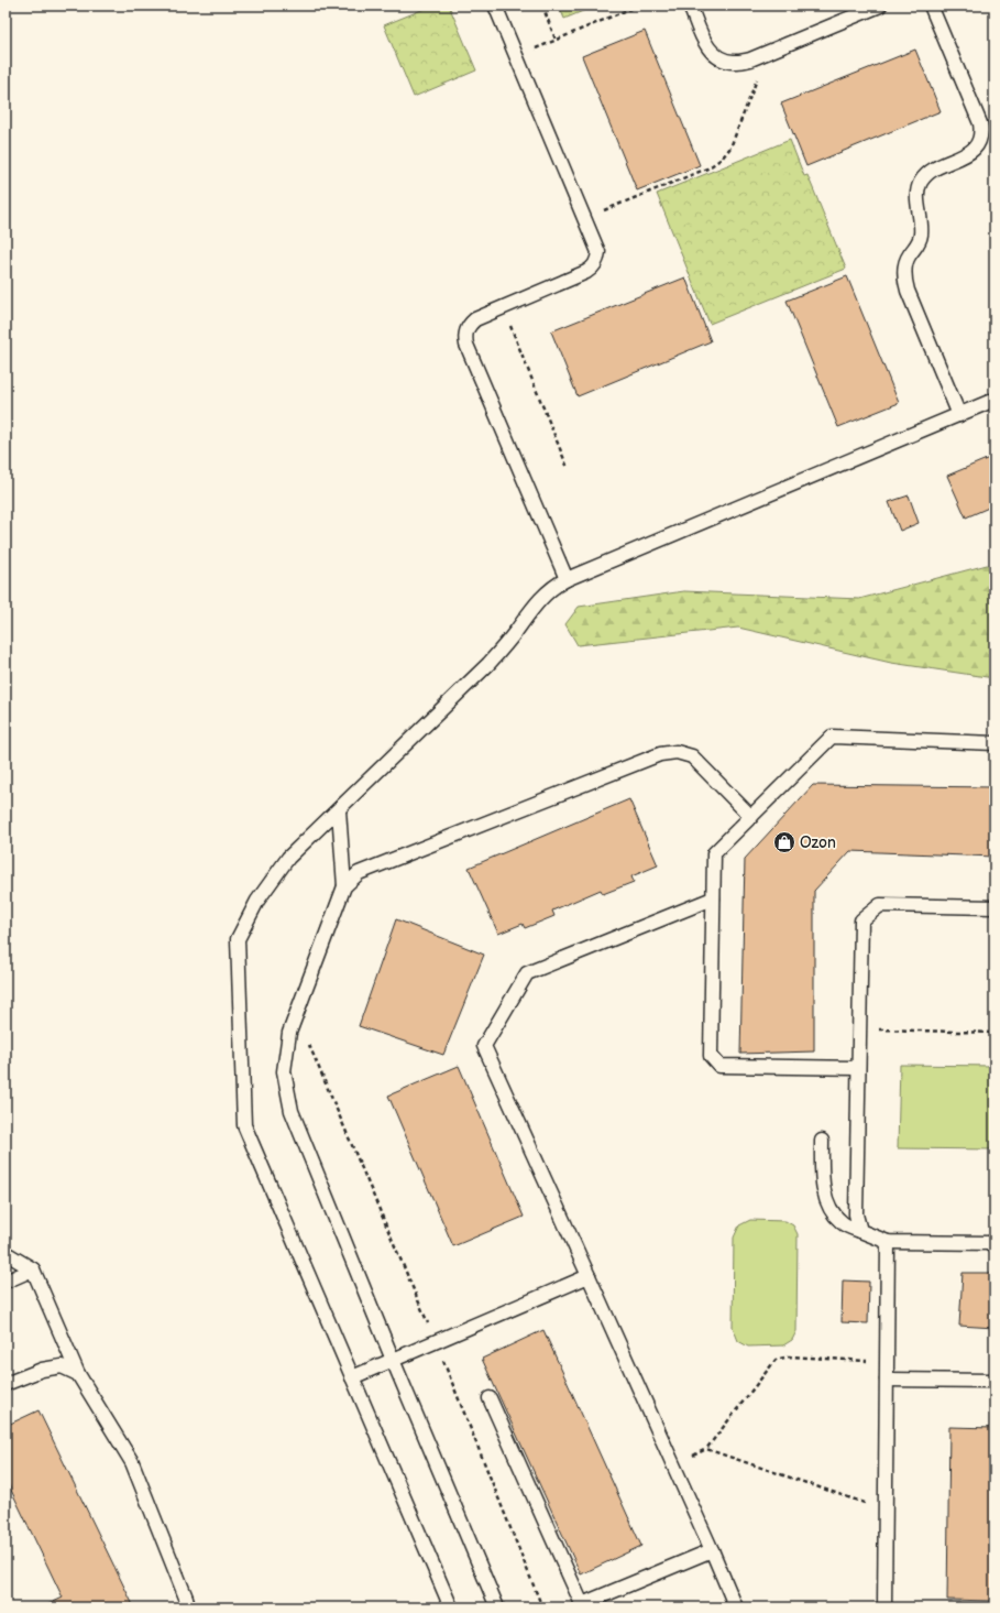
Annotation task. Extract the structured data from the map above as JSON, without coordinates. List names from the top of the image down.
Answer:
{
  "places": {
    "shop": ["Ozon"]
  }
}
